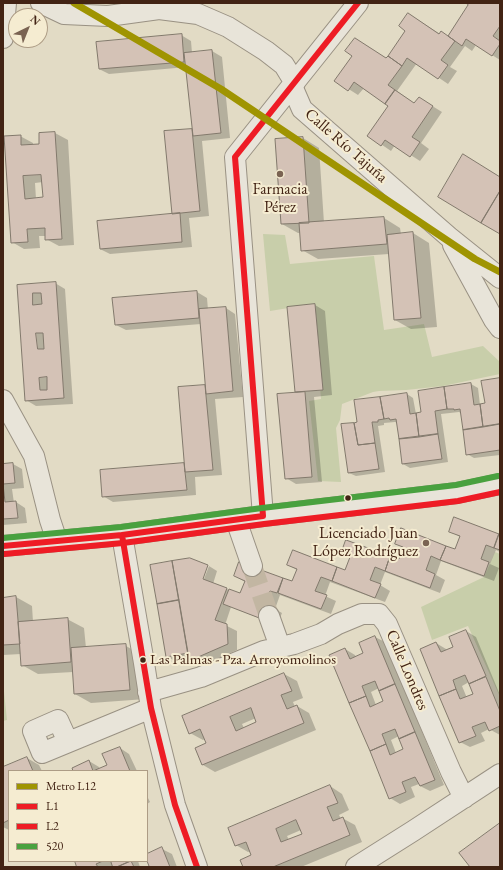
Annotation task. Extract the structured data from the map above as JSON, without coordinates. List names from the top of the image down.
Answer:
{
  "streets": {
    "street": ["Calle Río Tajuña", "Calle Londres"]
  },
  "places": ["Farmacia Pérez", "Licenciado Juan López Rodríguez", "Las Palmas - Pza. Arroyomolinos"],
  "lines": [
    "metro line L12",
    "transit line L1",
    "transit line 520",
    "transit line L2"
  ],
  "legend": [
    "Metro L12",
    "L1",
    "L2",
    "520"
  ],
  "north": "top right"
}
